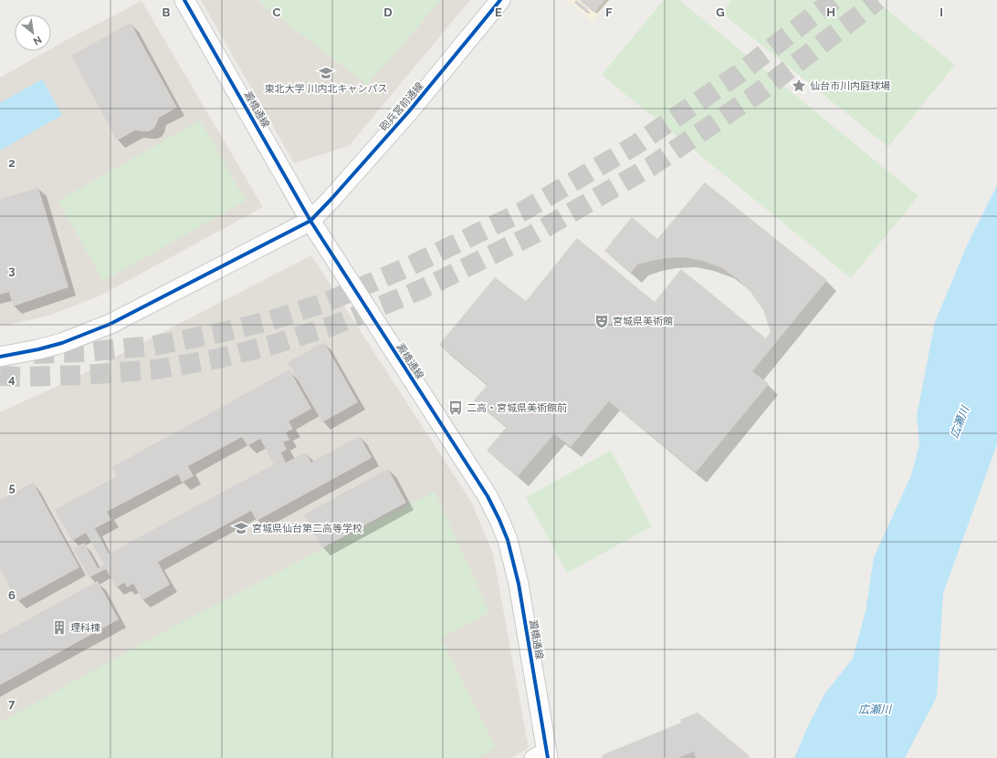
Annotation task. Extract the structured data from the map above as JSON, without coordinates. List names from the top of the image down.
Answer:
{
  "streets": {
    "street": ["砲兵営前通線", "澱橋通線"]
  },
  "crossings": [
    ["砲兵営前通線", "澱橋通線"]
  ],
  "water": ["広瀬川"],
  "places": {
    "school or university": ["東北大学 川内北キャンパス", "宮城県仙台第二高等学校"],
    "place": ["仙台市川内庭球場"],
    "theatre": ["宮城県美術館"],
    "bus stop": ["二高・宮城県美術館前"],
    "building": ["理科棟"]
  },
  "north": "bottom right",
  "grid": {
    "columns": [
      "B",
      "C",
      "D",
      "E",
      "F",
      "G",
      "H",
      "I"
    ],
    "rows": [
      "2",
      "3",
      "4",
      "5",
      "6",
      "7"
    ]
  }
}
